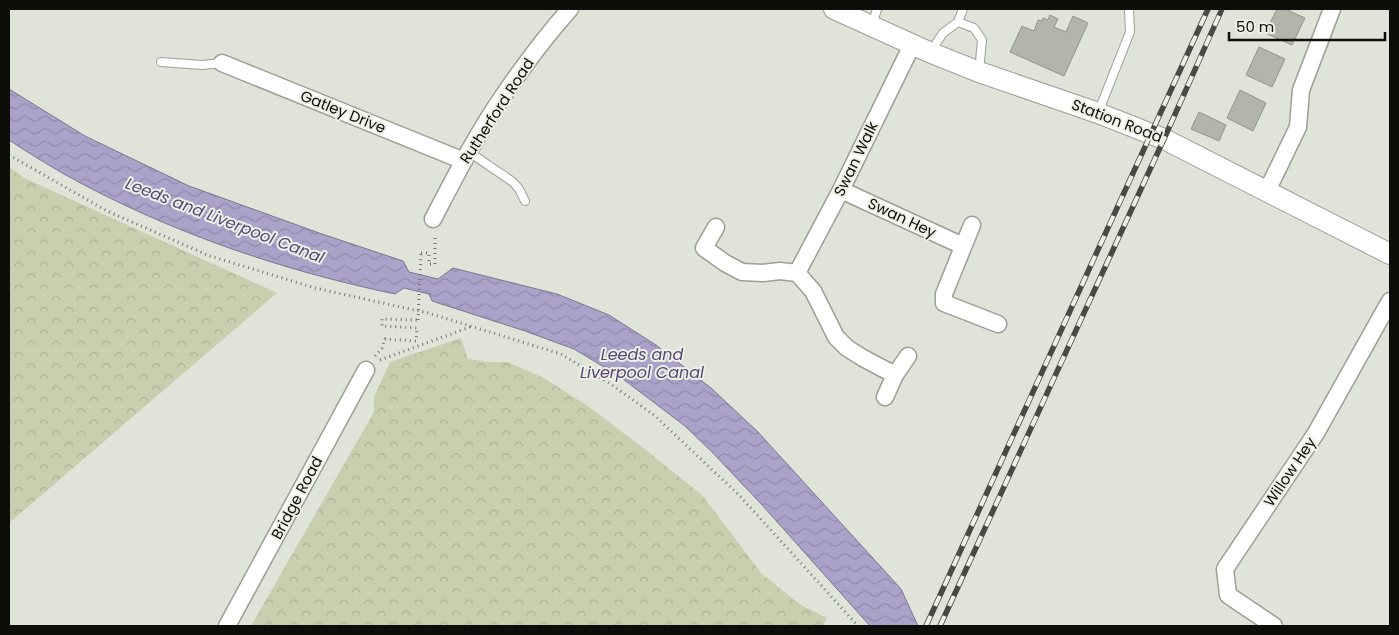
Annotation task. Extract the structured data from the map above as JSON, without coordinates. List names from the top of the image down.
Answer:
{
  "streets": {
    "street": [
      "Rutherford Road",
      "Gatley Drive",
      "Station Road",
      "Swan Walk",
      "Swan Hey",
      "Willow Hey",
      "Bridge Road"
    ]
  },
  "crossings": [
    ["Rutherford Road", "Gatley Drive"],
    ["Station Road", "Swan Walk"],
    ["Swan Walk", "Swan Hey"]
  ],
  "water": ["Leeds and Liverpool Canal"],
  "scale_bar": "50 m"
}
